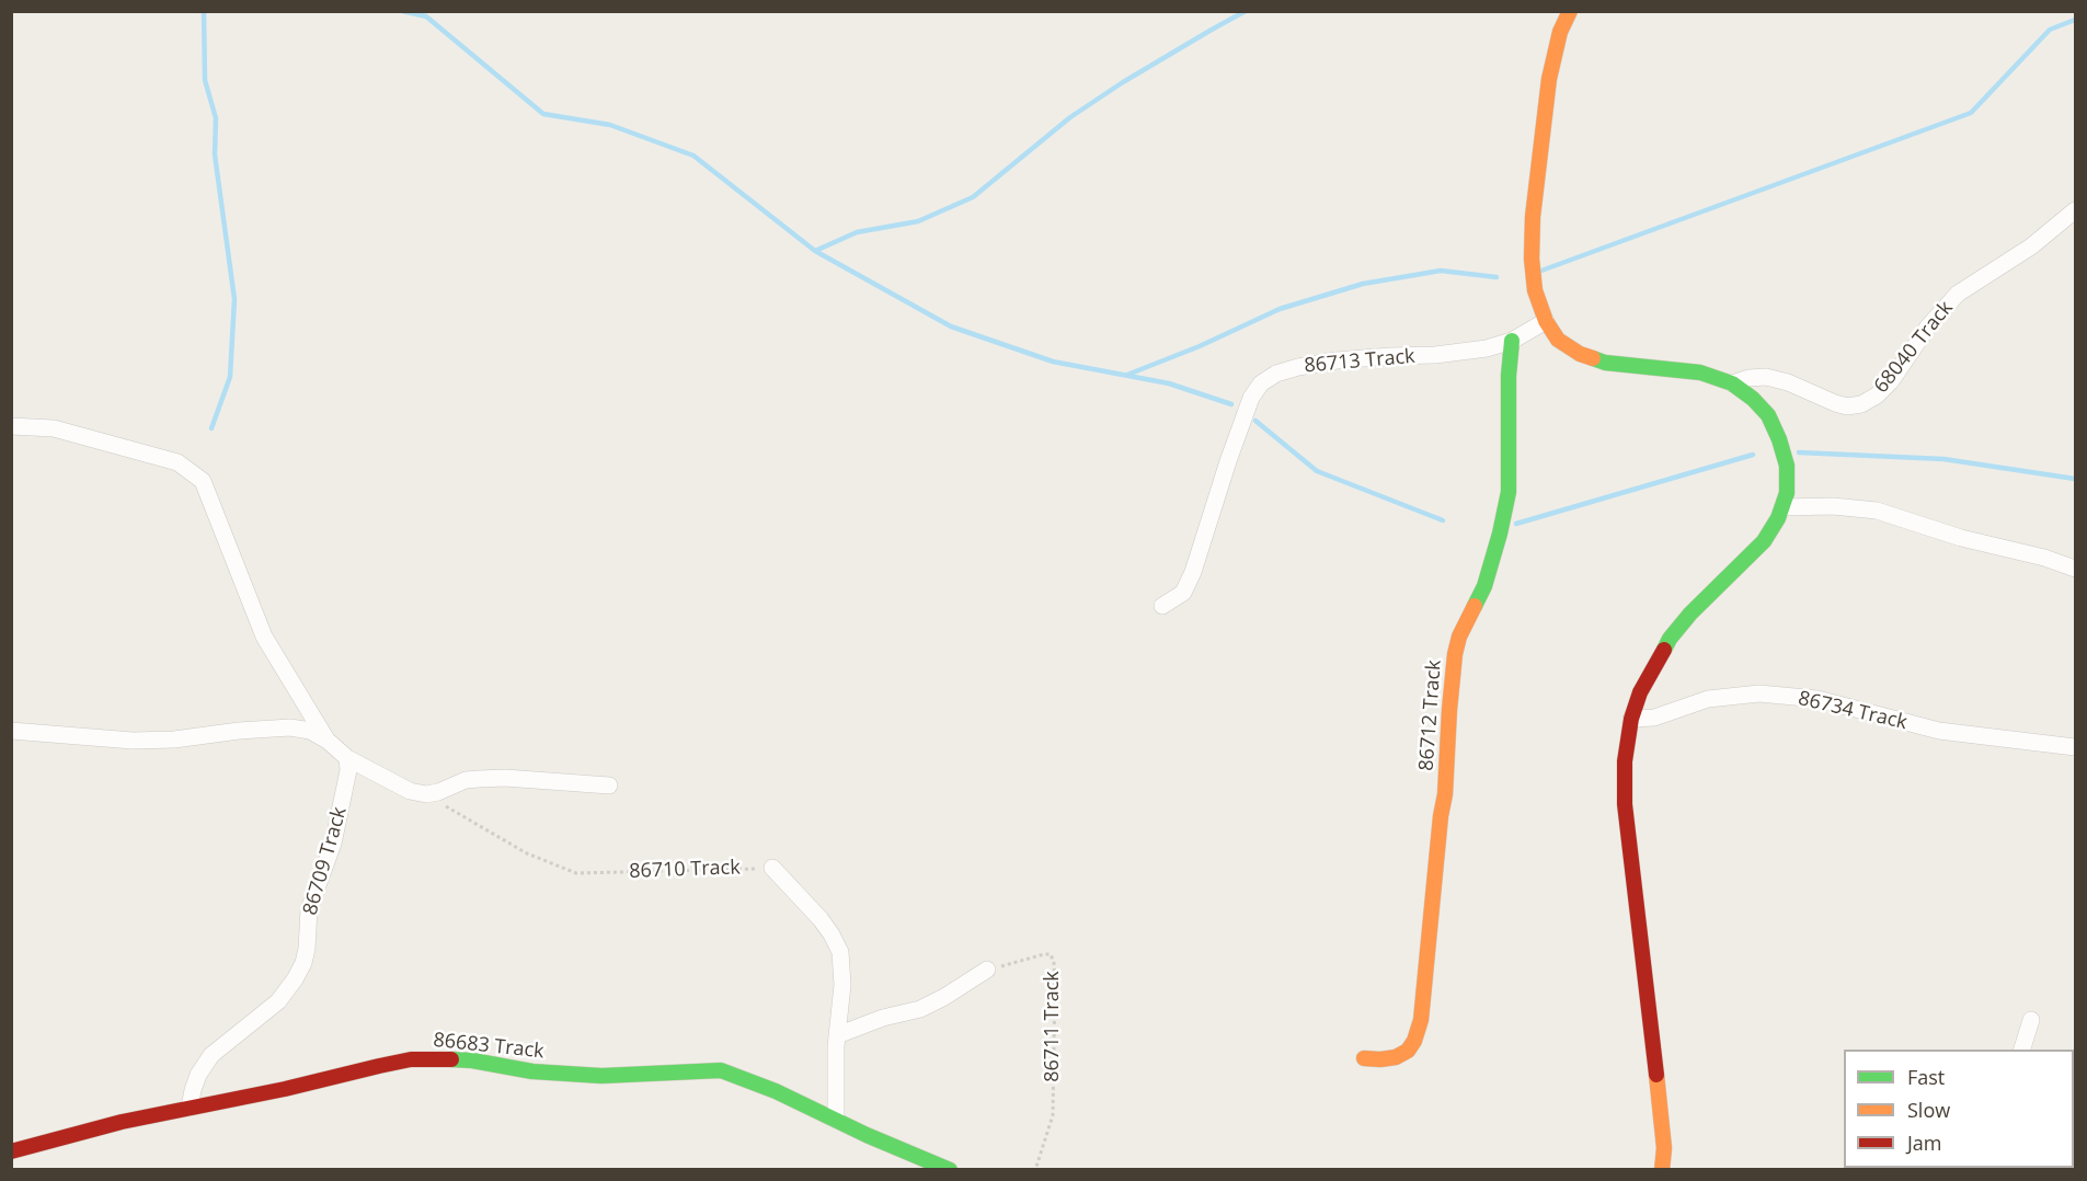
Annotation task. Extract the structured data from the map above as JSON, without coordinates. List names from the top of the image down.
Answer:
{
  "streets": {
    "street": [
      "68040 Track",
      "86713 Track",
      "86734 Track",
      "86712 Track",
      "86709 Track",
      "86683 Track"
    ],
    "path": ["86710 Track", "86711 Track"]
  },
  "crossings": [
    ["86713 Track", "86712 Track"],
    ["86709 Track", "86683 Track"]
  ],
  "legend": ["Fast", "Slow", "Jam"]
}
